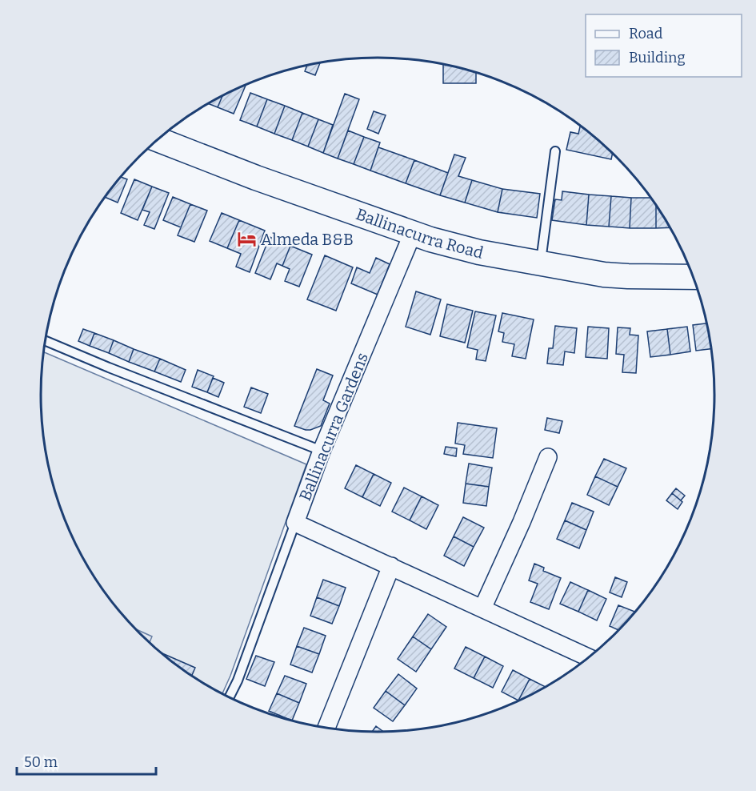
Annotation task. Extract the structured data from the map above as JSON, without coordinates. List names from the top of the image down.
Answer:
{
  "streets": {
    "main road": ["Ballinacurra Road"],
    "street": ["Ballinacurra Gardens"]
  },
  "crossings": [
    ["Ballinacurra Road", "Ballinacurra Gardens"]
  ],
  "places": {
    "hotel": ["Almeda B&B"]
  },
  "legend": ["Road", "Building"],
  "scale_bar": "50 m"
}
